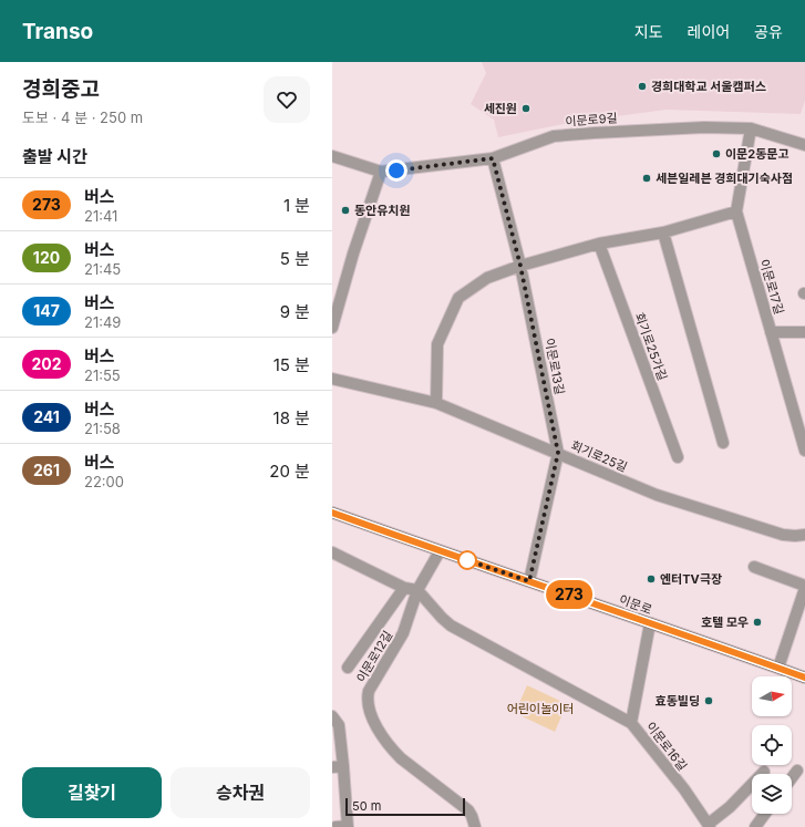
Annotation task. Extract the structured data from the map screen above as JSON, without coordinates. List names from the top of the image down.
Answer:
{
  "streets": {
    "main road": ["이문로"],
    "street": [
      "이문로9길",
      "이문로17길",
      "회기로25가길",
      "이문로13길",
      "회기로25길",
      "이문로12길",
      "이문로16길"
    ]
  },
  "crossings": [
    ["이문로9길", "이문로17길"],
    ["이문로9길", "이문로13길"],
    ["이문로13길", "회기로25길"],
    ["이문로13길", "이문로"],
    ["이문로", "이문로12길"],
    ["이문로", "이문로16길"]
  ],
  "parks": ["어린이놀이터"],
  "places": [
    "경희대학교 서울캠퍼스",
    "세진원",
    "이문2동문고",
    "세븐일레븐 경희대기숙사점",
    "동안유치원",
    "엔터TV극장",
    "호텔 모우",
    "효동빌딩"
  ],
  "lines": ["bus line 273"],
  "scale_bar": "50 m",
  "north": "right",
  "page": {
    "header": "Transo",
    "nav": ["지도", "레이어", "공유"],
    "heading": [
      ["경희중고", "도보 · 4 분 · 250 m"],
      "출발 시간"
    ],
    "on_map": "273",
    "list": [
      {
        "mark": "273",
        "name": "버스",
        "note": "21:41",
        "value": "1 분"
      },
      {
        "mark": "120",
        "name": "버스",
        "note": "21:45",
        "value": "5 분"
      },
      {
        "mark": "147",
        "name": "버스",
        "note": "21:49",
        "value": "9 분"
      },
      {
        "mark": "202",
        "name": "버스",
        "note": "21:55",
        "value": "15 분"
      },
      {
        "mark": "241",
        "name": "버스",
        "note": "21:58",
        "value": "18 분"
      },
      {
        "mark": "261",
        "name": "버스",
        "note": "22:00",
        "value": "20 분"
      }
    ],
    "buttons": ["길찾기", "승차권"],
    "scale": "50 m"
  }
}
